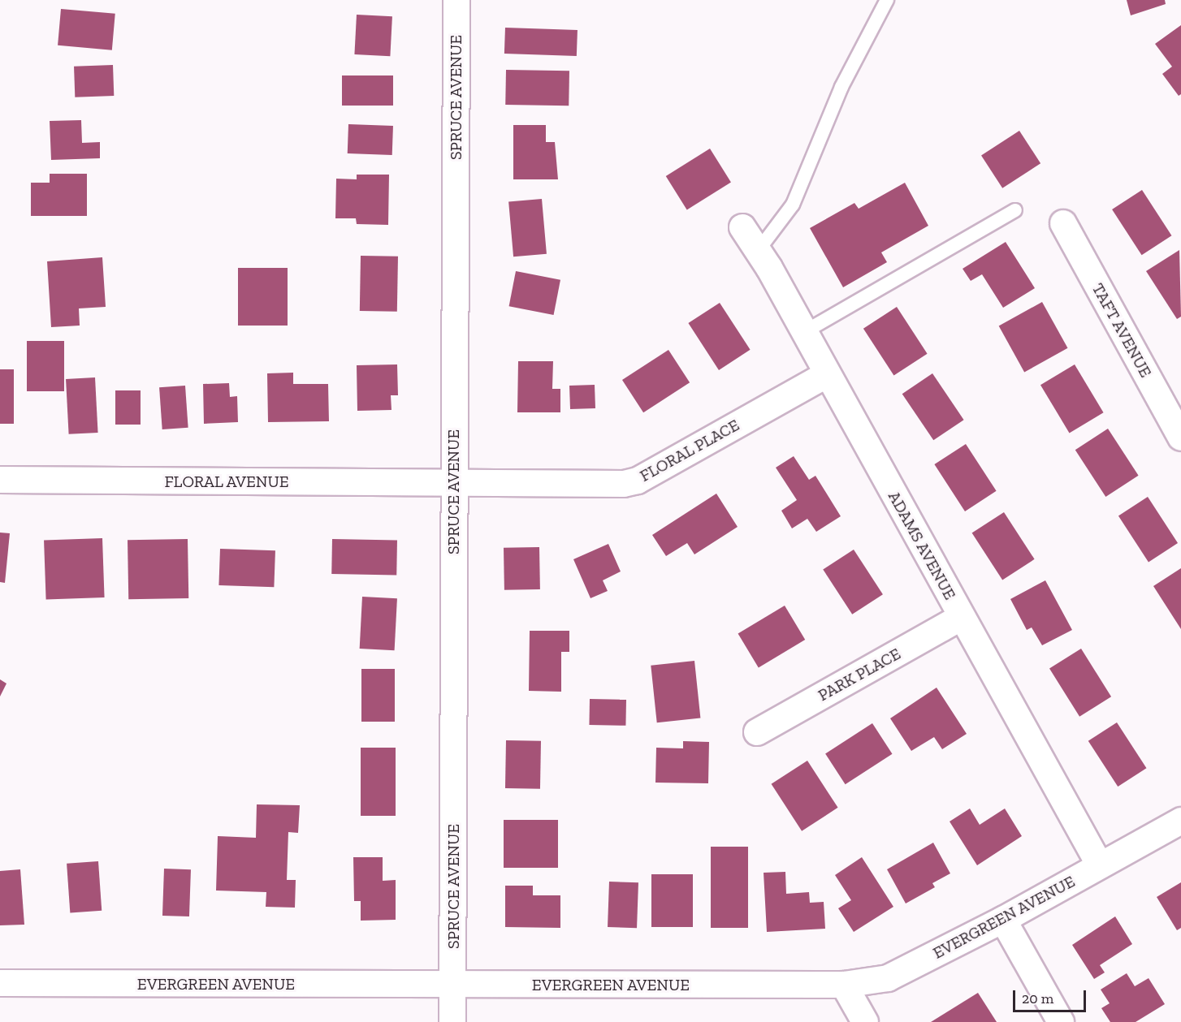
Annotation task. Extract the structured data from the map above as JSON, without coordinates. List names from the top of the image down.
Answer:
{
  "streets": {
    "street": [
      "SPRUCE AVENUE",
      "TAFT AVENUE",
      "FLORAL PLACE",
      "FLORAL AVENUE",
      "ADAMS AVENUE",
      "PARK PLACE",
      "EVERGREEN AVENUE"
    ]
  },
  "crossings": [
    ["SPRUCE AVENUE", "FLORAL PLACE"],
    ["SPRUCE AVENUE", "FLORAL AVENUE"],
    ["SPRUCE AVENUE", "EVERGREEN AVENUE"],
    ["FLORAL PLACE", "FLORAL AVENUE"],
    ["FLORAL PLACE", "ADAMS AVENUE"],
    ["ADAMS AVENUE", "PARK PLACE"],
    ["ADAMS AVENUE", "EVERGREEN AVENUE"]
  ],
  "scale_bar": "20 m"
}
